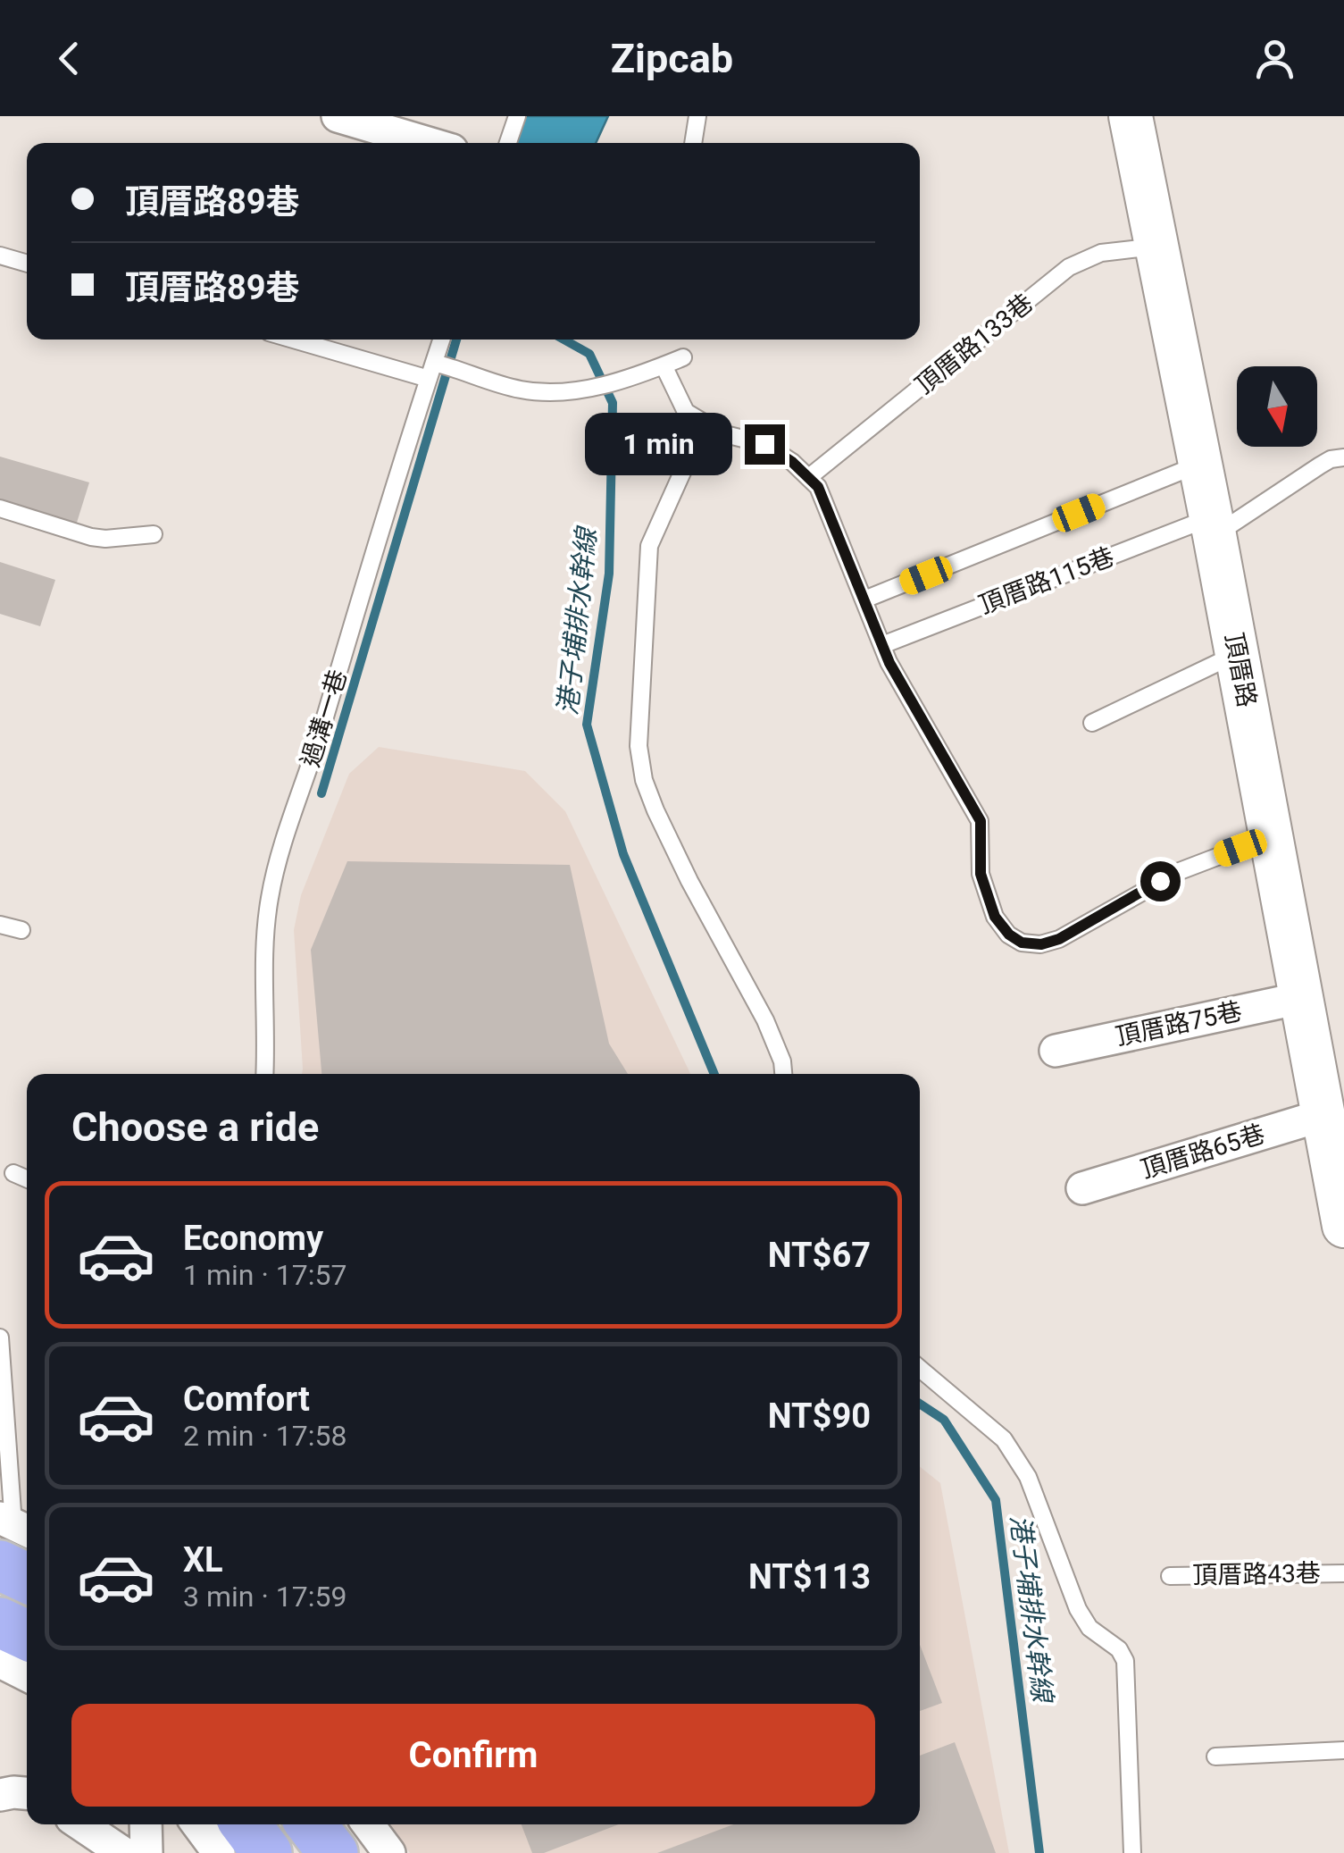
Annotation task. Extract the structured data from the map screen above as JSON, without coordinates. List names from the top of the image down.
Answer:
{
  "streets": {
    "street": ["頂厝路", "頂厝路75巷", "頂厝路65巷"],
    "lane": [
      "頂厝路133巷",
      "頂厝路115巷",
      "過溝一巷",
      "頂厝路43巷"
    ]
  },
  "crossings": [
    ["頂厝路133巷", "頂厝路"],
    ["頂厝路115巷", "頂厝路"],
    ["頂厝路", "頂厝路75巷"],
    ["頂厝路", "頂厝路65巷"]
  ],
  "water": ["港子埔排水幹線"],
  "north": "bottom",
  "page": {
    "header": "Zipcab",
    "banner": ["頂厝路89巷", "頂厝路89巷"],
    "bubble": "1 min",
    "heading": "Choose a ride",
    "list": [
      {
        "name": "Economy",
        "note": "1 min · 17:57",
        "value": "NT$67"
      },
      {
        "name": "Comfort",
        "note": "2 min · 17:58",
        "value": "NT$90"
      },
      {
        "name": "XL",
        "note": "3 min · 17:59",
        "value": "NT$113"
      }
    ],
    "buttons": "Confirm"
  }
}
